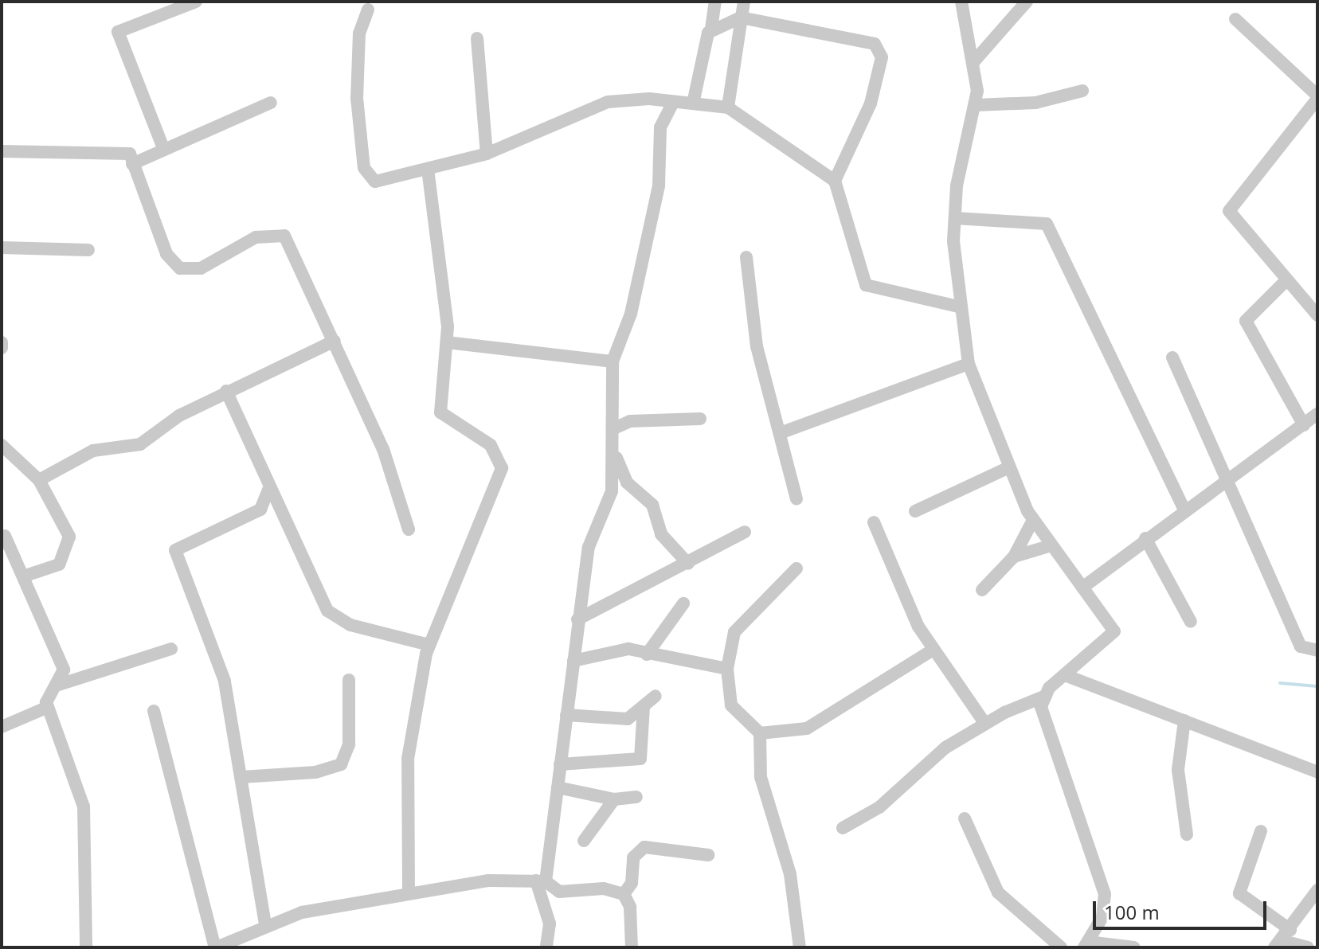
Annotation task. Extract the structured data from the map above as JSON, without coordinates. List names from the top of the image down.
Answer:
{
  "scale_bar": "100 m"
}
